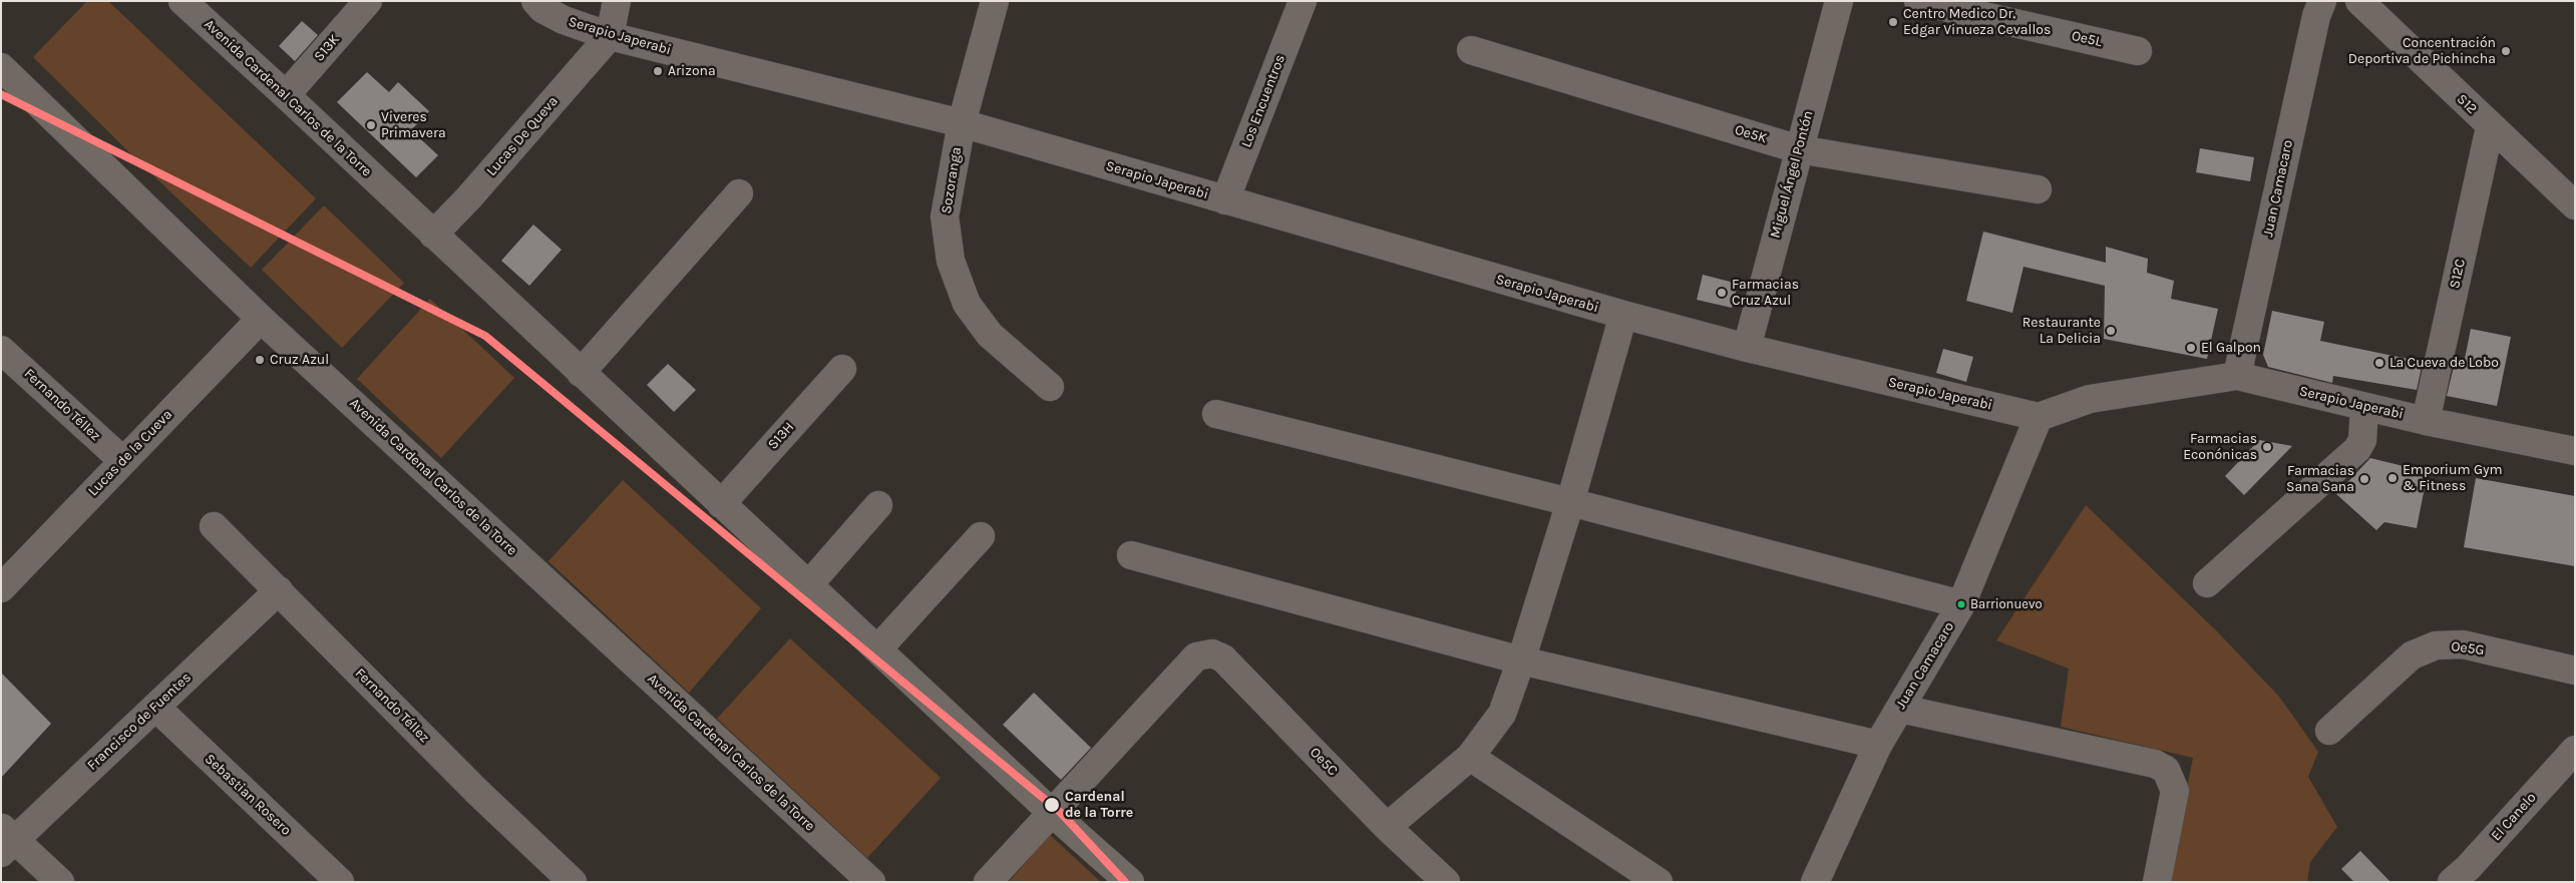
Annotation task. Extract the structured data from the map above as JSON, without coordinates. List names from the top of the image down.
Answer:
{
  "streets": {
    "street": [
      "Serapio Japerabi",
      "Oe5L",
      "S13K",
      "Avenida Cardenal Carlos de la Torre",
      "Los Encuentros",
      "S12",
      "Oe5K",
      "Lucas De Queva",
      "Miguel Ángel Pontón",
      "Sozoranga",
      "Juan Camacaro",
      "S12C",
      "Fernando Téllez",
      "S13H",
      "Lucas de la Cueva",
      "Oe5G",
      "Francisco de Fuentes",
      "Oe5C",
      "Sebastian Rosero",
      "El Canelo"
    ]
  },
  "crossings": [
    ["Serapio Japerabi", "Los Encuentros"],
    ["Serapio Japerabi", "Lucas De Queva"],
    ["Serapio Japerabi", "Miguel Ángel Pontón"],
    ["Serapio Japerabi", "Sozoranga"],
    ["Serapio Japerabi", "Juan Camacaro"],
    ["Serapio Japerabi", "S12C"],
    ["S13K", "Avenida Cardenal Carlos de la Torre"],
    ["Avenida Cardenal Carlos de la Torre", "Lucas De Queva"],
    ["Avenida Cardenal Carlos de la Torre", "S13H"],
    ["Avenida Cardenal Carlos de la Torre", "Lucas de la Cueva"],
    ["Avenida Cardenal Carlos de la Torre", "Oe5C"],
    ["S12", "S12C"],
    ["Oe5K", "Miguel Ángel Pontón"],
    ["Fernando Téllez", "Lucas de la Cueva"],
    ["Fernando Téllez", "Francisco de Fuentes"],
    ["Francisco de Fuentes", "Sebastian Rosero"]
  ],
  "places": [
    "Centro Medico Dr. Edgar Vinueza Cevallos",
    "Concentración Deportiva de Pichincha",
    "Arizona",
    "Viveres Primavera",
    "Farmacias Cruz Azul",
    "Restaurante La Delicia",
    "El Galpon",
    "Cruz Azul",
    "La Cueva de Lobo",
    "Farmacias Econónicas",
    "Emporium Gym & Fitness",
    "Farmacias Sana Sana",
    "Barrionuevo",
    "Cardenal de la Torre"
  ]
}
